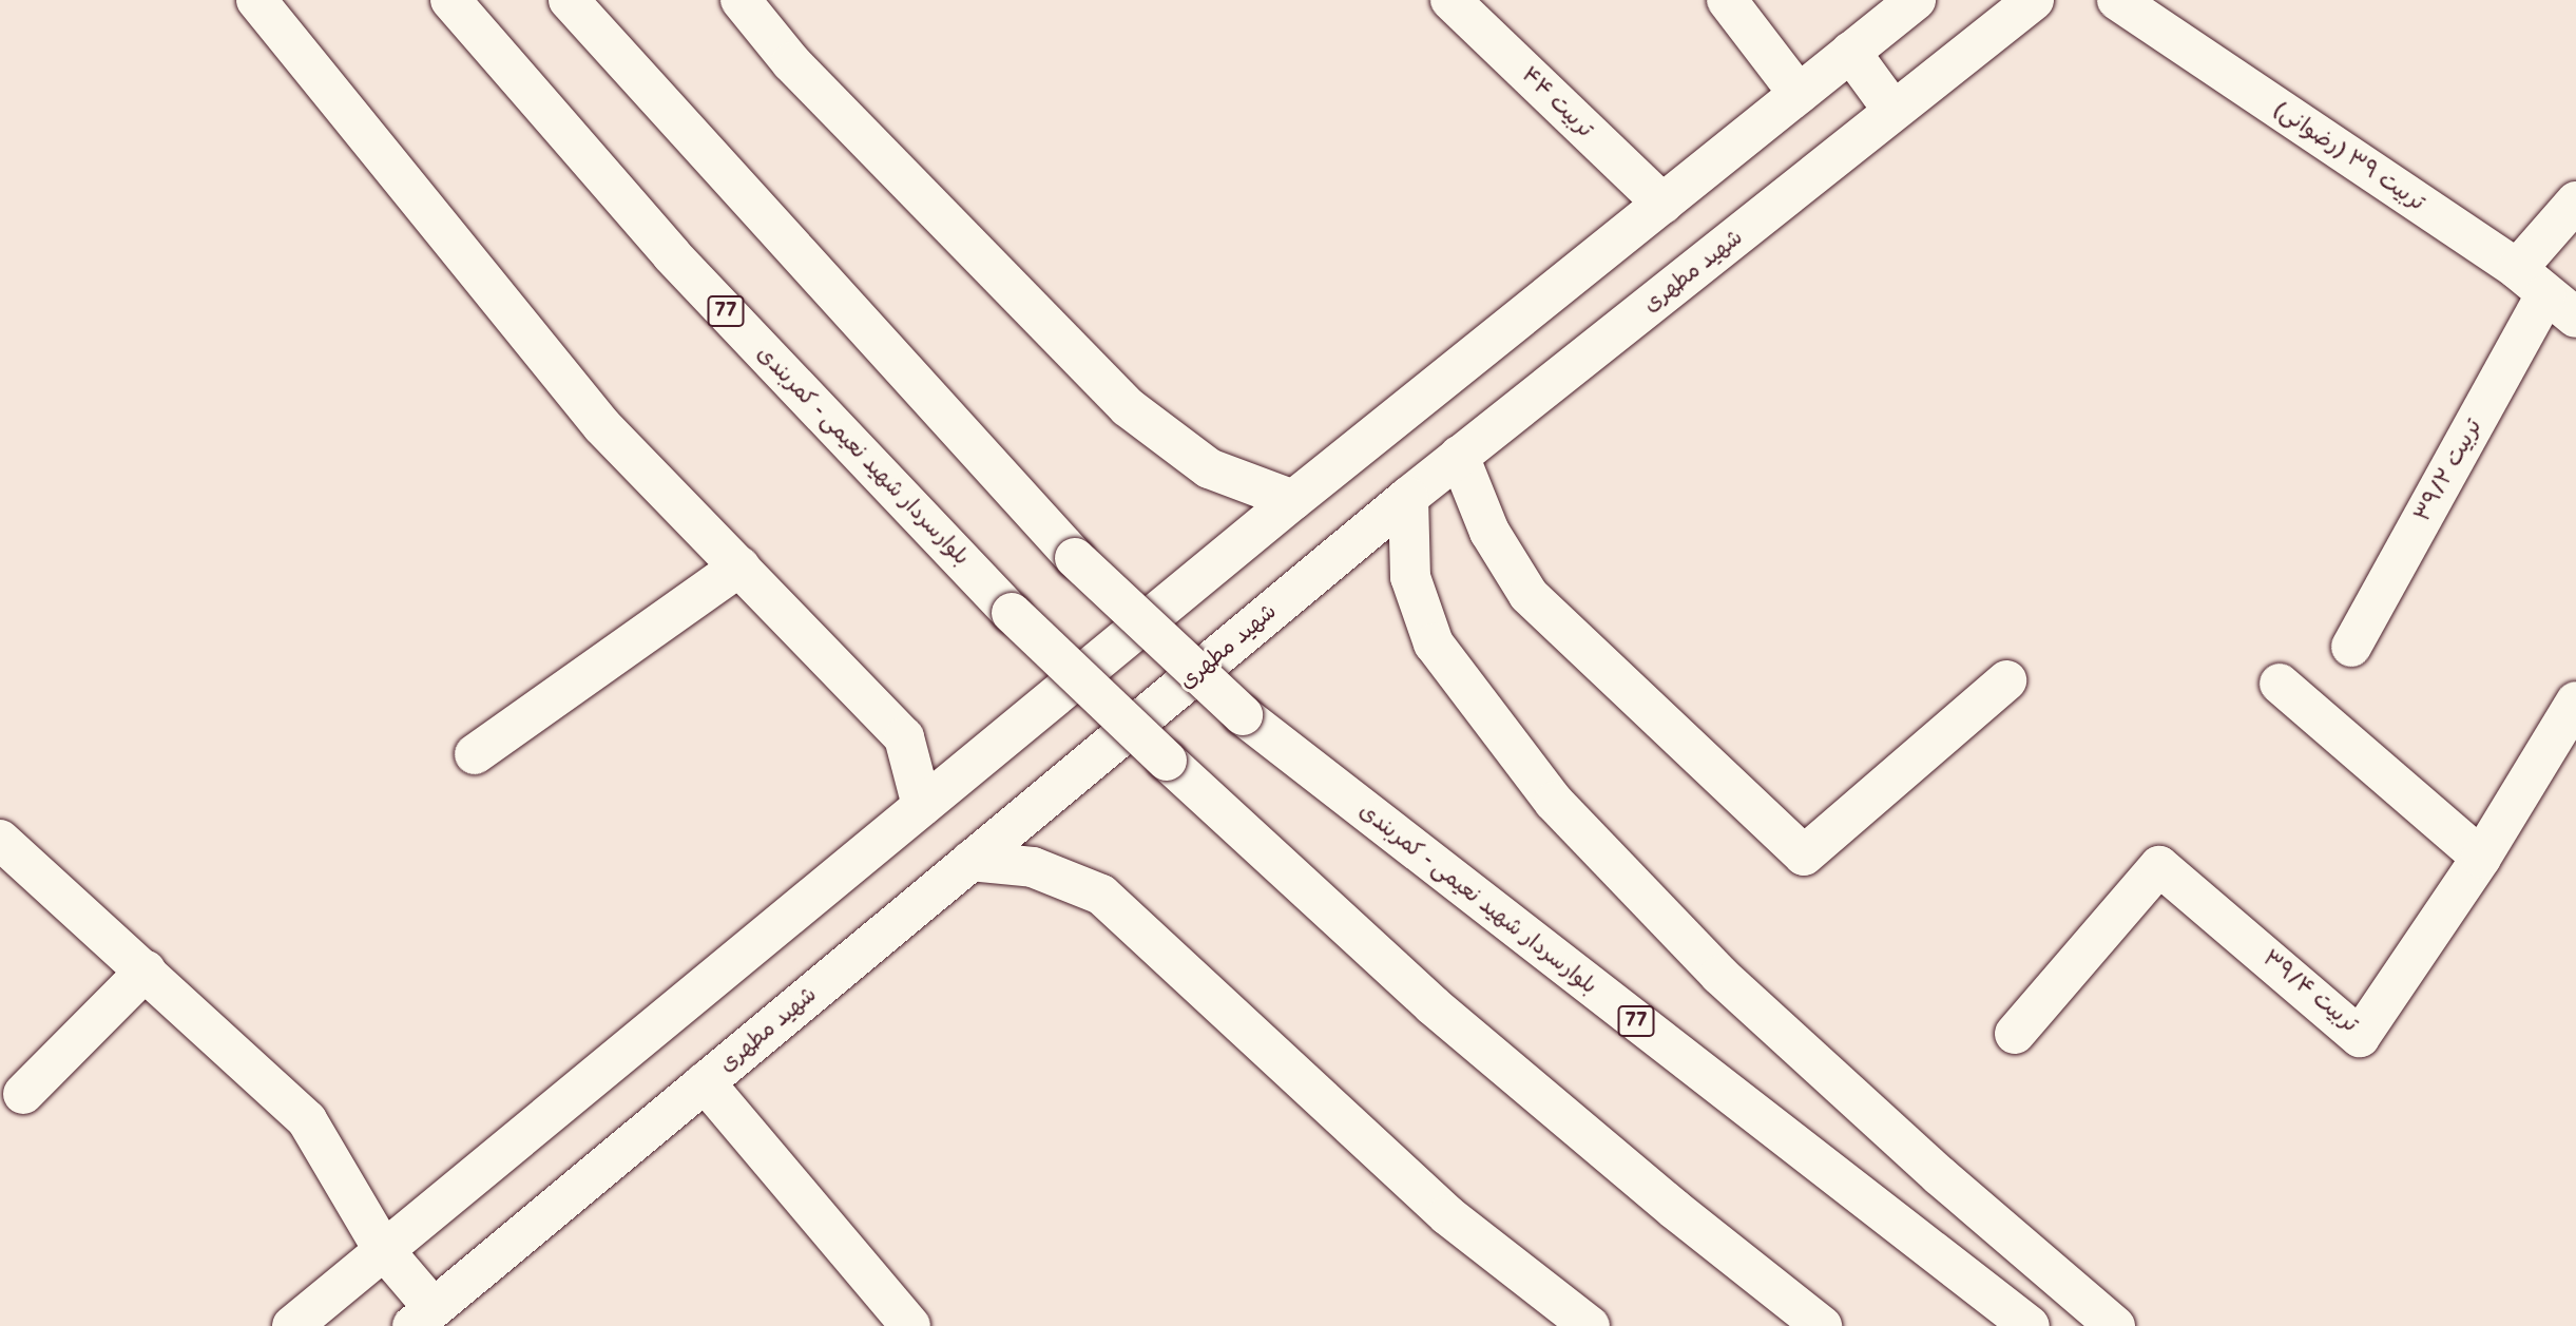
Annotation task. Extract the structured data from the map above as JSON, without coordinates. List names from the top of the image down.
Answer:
{
  "streets": {
    "main road": [
      "تربیت ۴۴",
      "تربیت ۳۹ (رضوانی)",
      "شهید مطهری",
      "77",
      "بلوارسردار شهید نعیمی - کمربندی",
      "تربيت ۳۹/۲",
      "تربيت ۳۹/۴"
    ]
  },
  "crossings": [
    ["تربیت ۳۹ (رضوانی)", "تربيت ۳۹/۲"]
  ]
}
